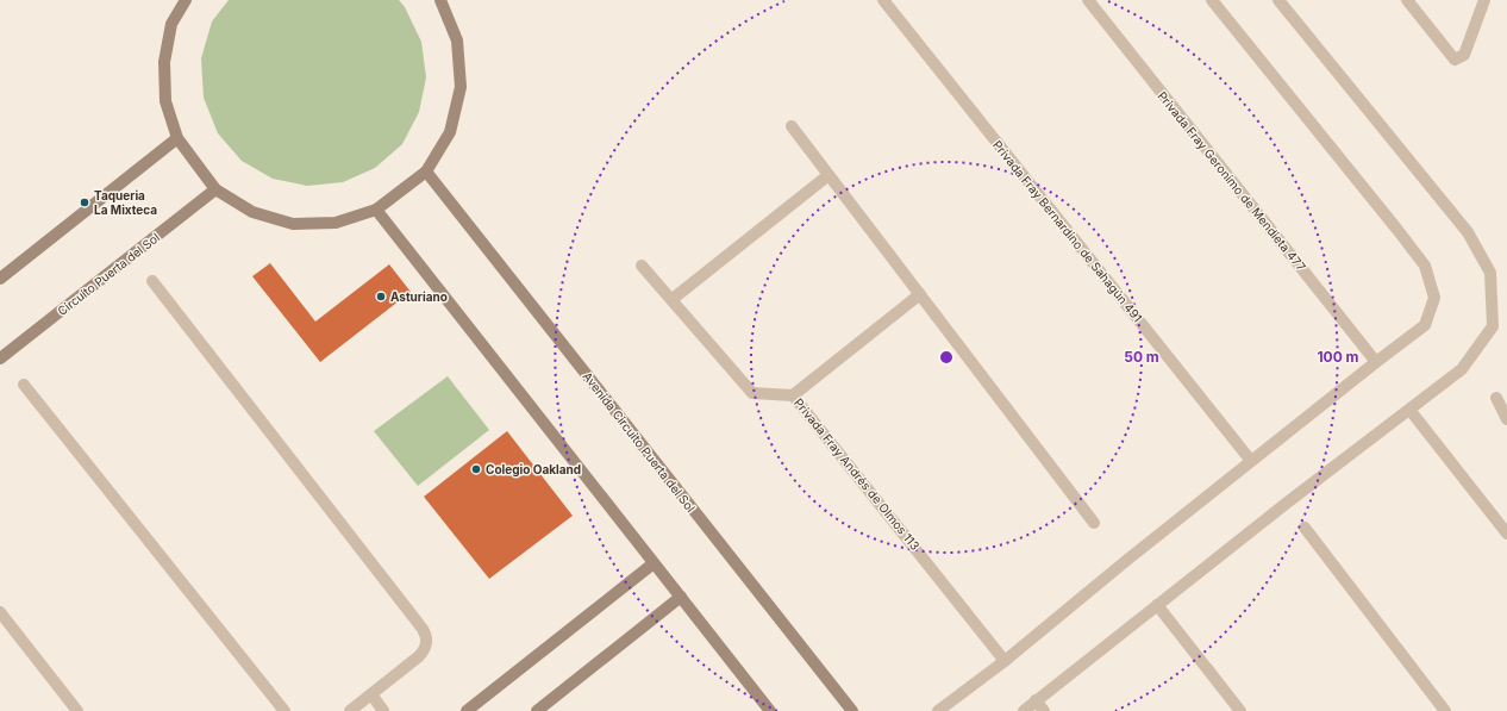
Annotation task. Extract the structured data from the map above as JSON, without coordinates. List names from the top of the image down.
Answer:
{
  "streets": {
    "street": [
      "Privada Fray Geronimo de Mendieta 477",
      "Privada Fray Bernardino de Sahagún 491",
      "Circuito Puerta del Sol",
      "Avenida Circuito Puerta del Sol",
      "Privada Fray Andrés de Olmos 113"
    ]
  },
  "places": ["Taqueria La Mixteca", "Asturiano", "Colegio Oakland"],
  "rings": ["50 m", "100 m"]
}
